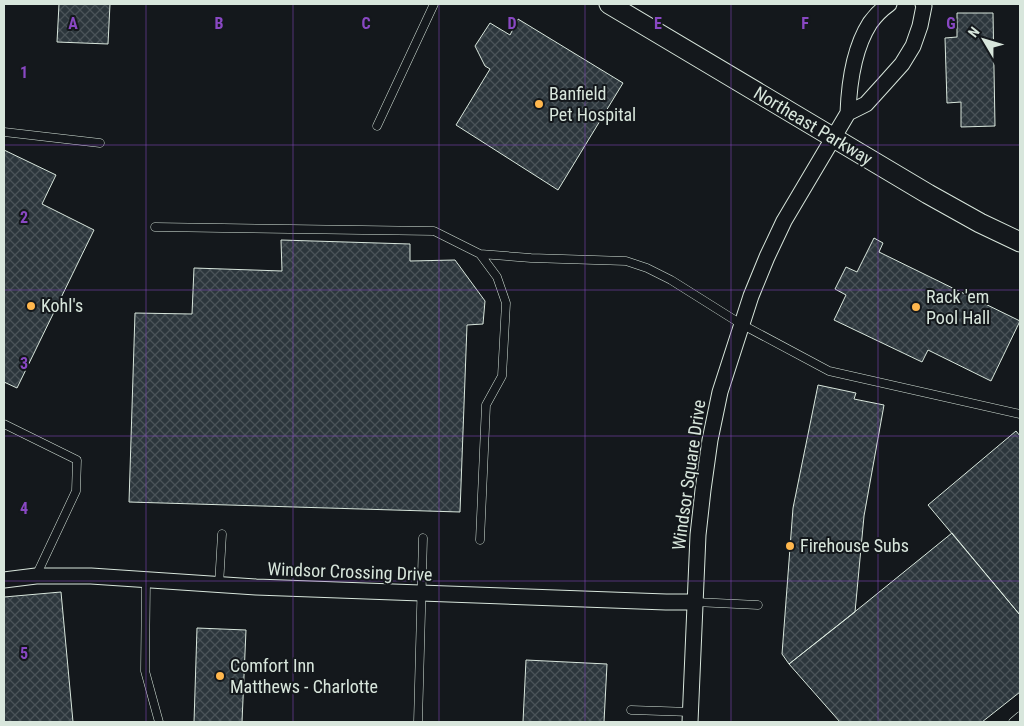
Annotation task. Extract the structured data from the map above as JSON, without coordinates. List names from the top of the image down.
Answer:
{
  "streets": {
    "street": ["Northeast Parkway", "Windsor Square Drive", "Windsor Crossing Drive"]
  },
  "crossings": [
    ["Northeast Parkway", "Windsor Square Drive"],
    ["Windsor Square Drive", "Windsor Crossing Drive"]
  ],
  "places": [
    "Banfield Pet Hospital",
    "Kohl's",
    "Rack 'em Pool Hall",
    "Firehouse Subs",
    "Comfort Inn Matthews - Charlotte"
  ],
  "north": "top left",
  "grid": {
    "columns": [
      "A",
      "B",
      "C",
      "D",
      "E",
      "F",
      "G"
    ],
    "rows": [
      "1",
      "2",
      "3",
      "4",
      "5"
    ]
  }
}
